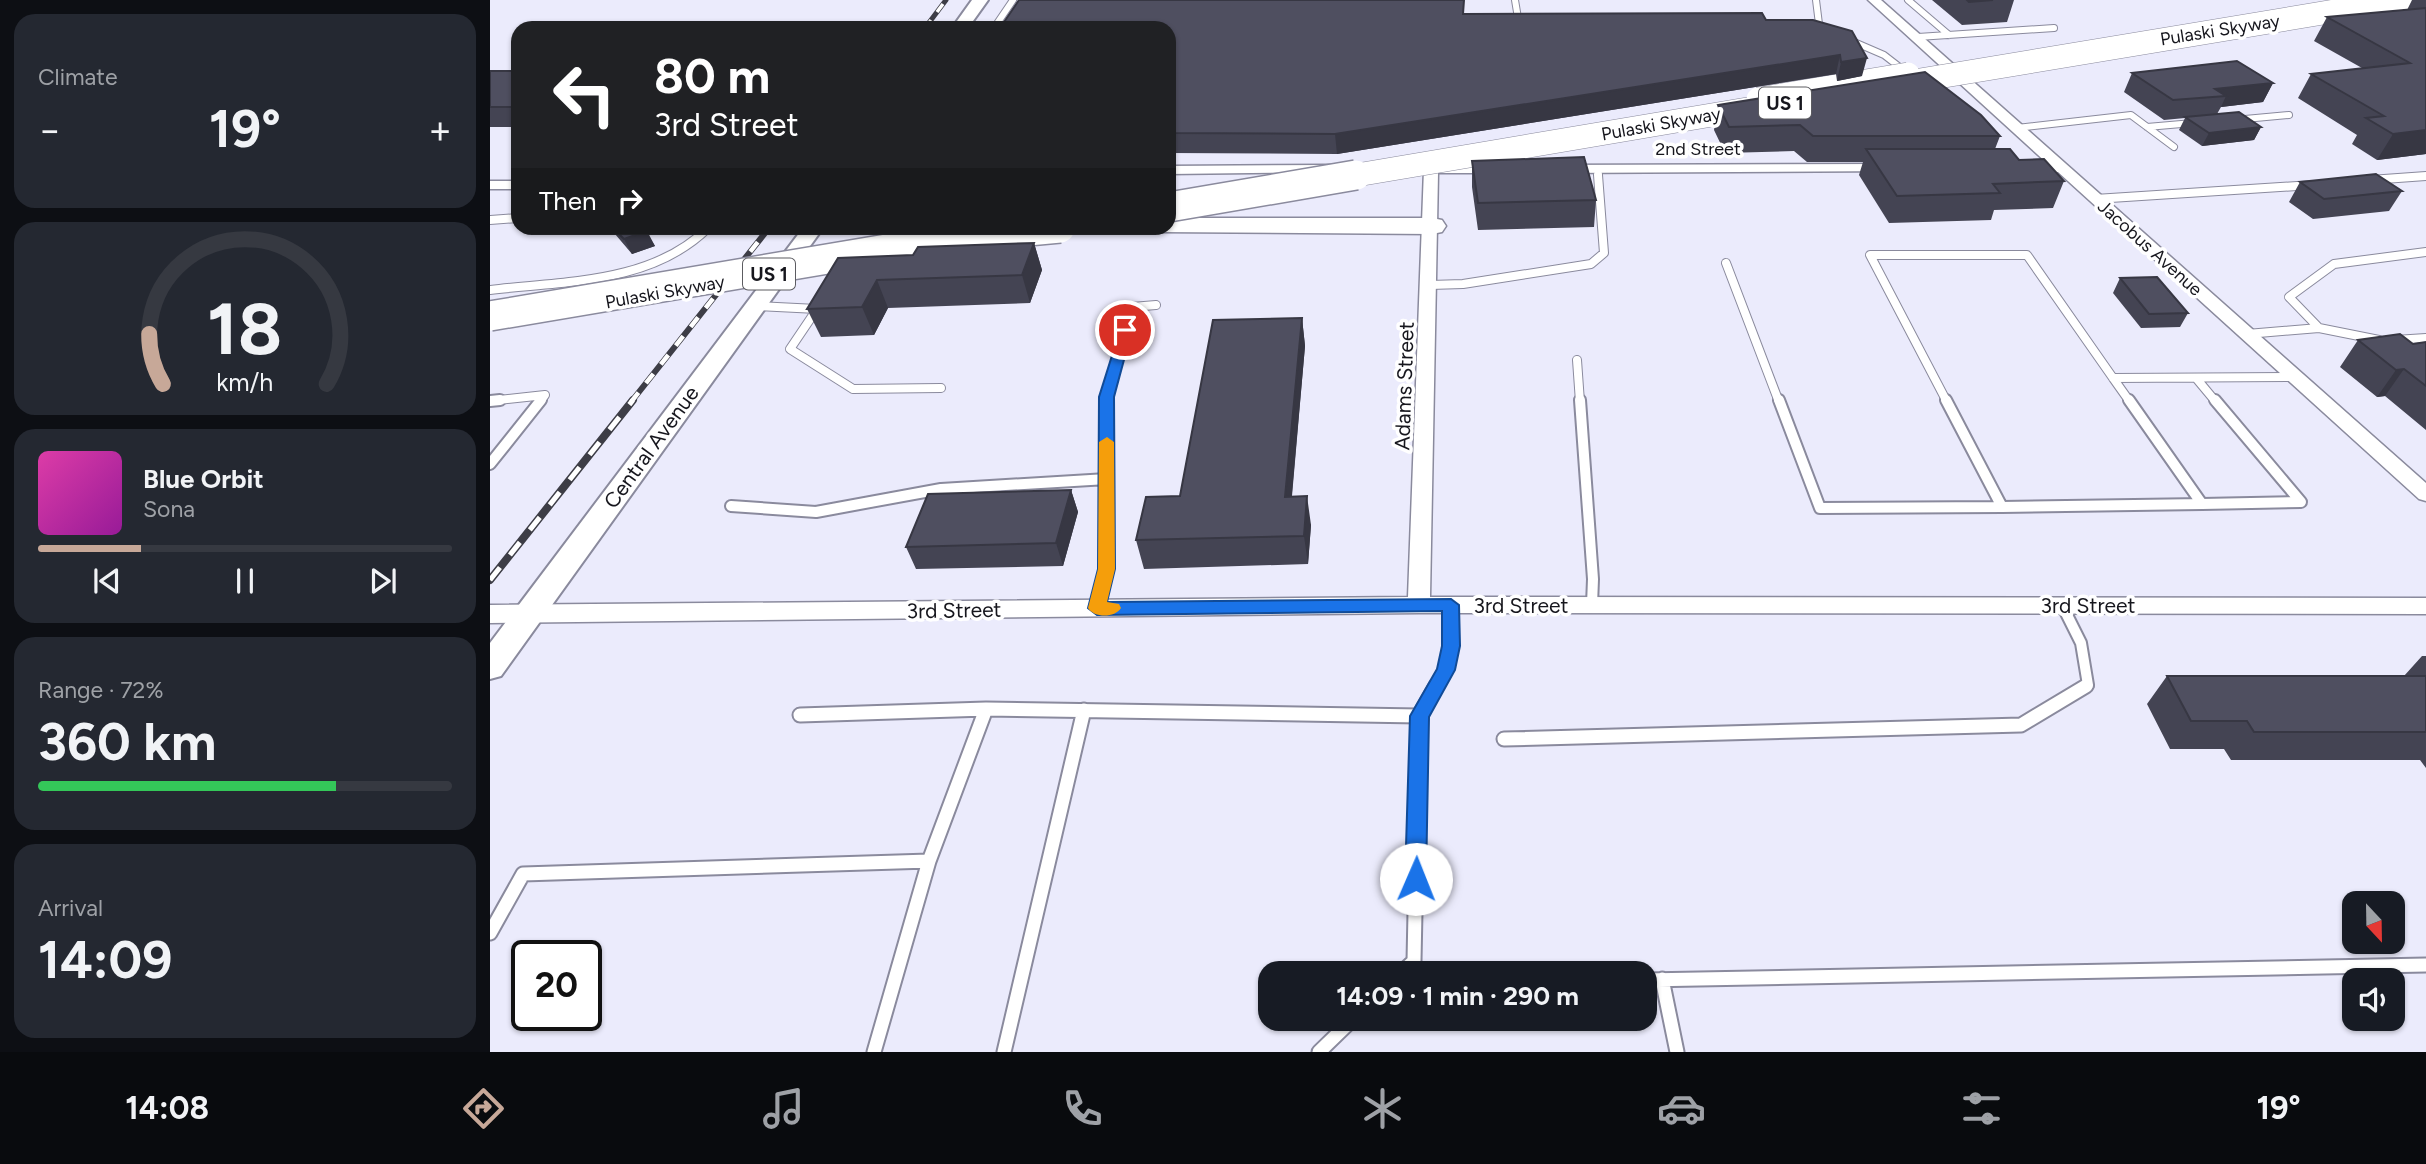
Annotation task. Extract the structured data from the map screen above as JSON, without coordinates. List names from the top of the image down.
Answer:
{
  "streets": {
    "highway": ["Pulaski Skyway", "US 1"],
    "main road": ["Central Avenue"],
    "street": [
      "2nd Street",
      "Jacobus Avenue",
      "Adams Street",
      "3rd Street"
    ]
  },
  "crossings": [
    ["Adams Street", "3rd Street"],
    ["Central Avenue", "3rd Street"]
  ],
  "north": "bottom",
  "page": {
    "tile": [
      "Climate",
      ["Range · 72%", "360 km"],
      ["Arrival", "14:09"]
    ],
    "turn": ["80 m", "3rd Street"],
    "heat": ["−", "19°", "+"],
    "then": "Then",
    "song": ["Blue Orbit", "Sona"],
    "limit": "20",
    "trip": "14:09 · 1 min · 290 m",
    "tabs": ["14:08", "19°"],
    "gauge": ["18", "km/h"]
  }
}
